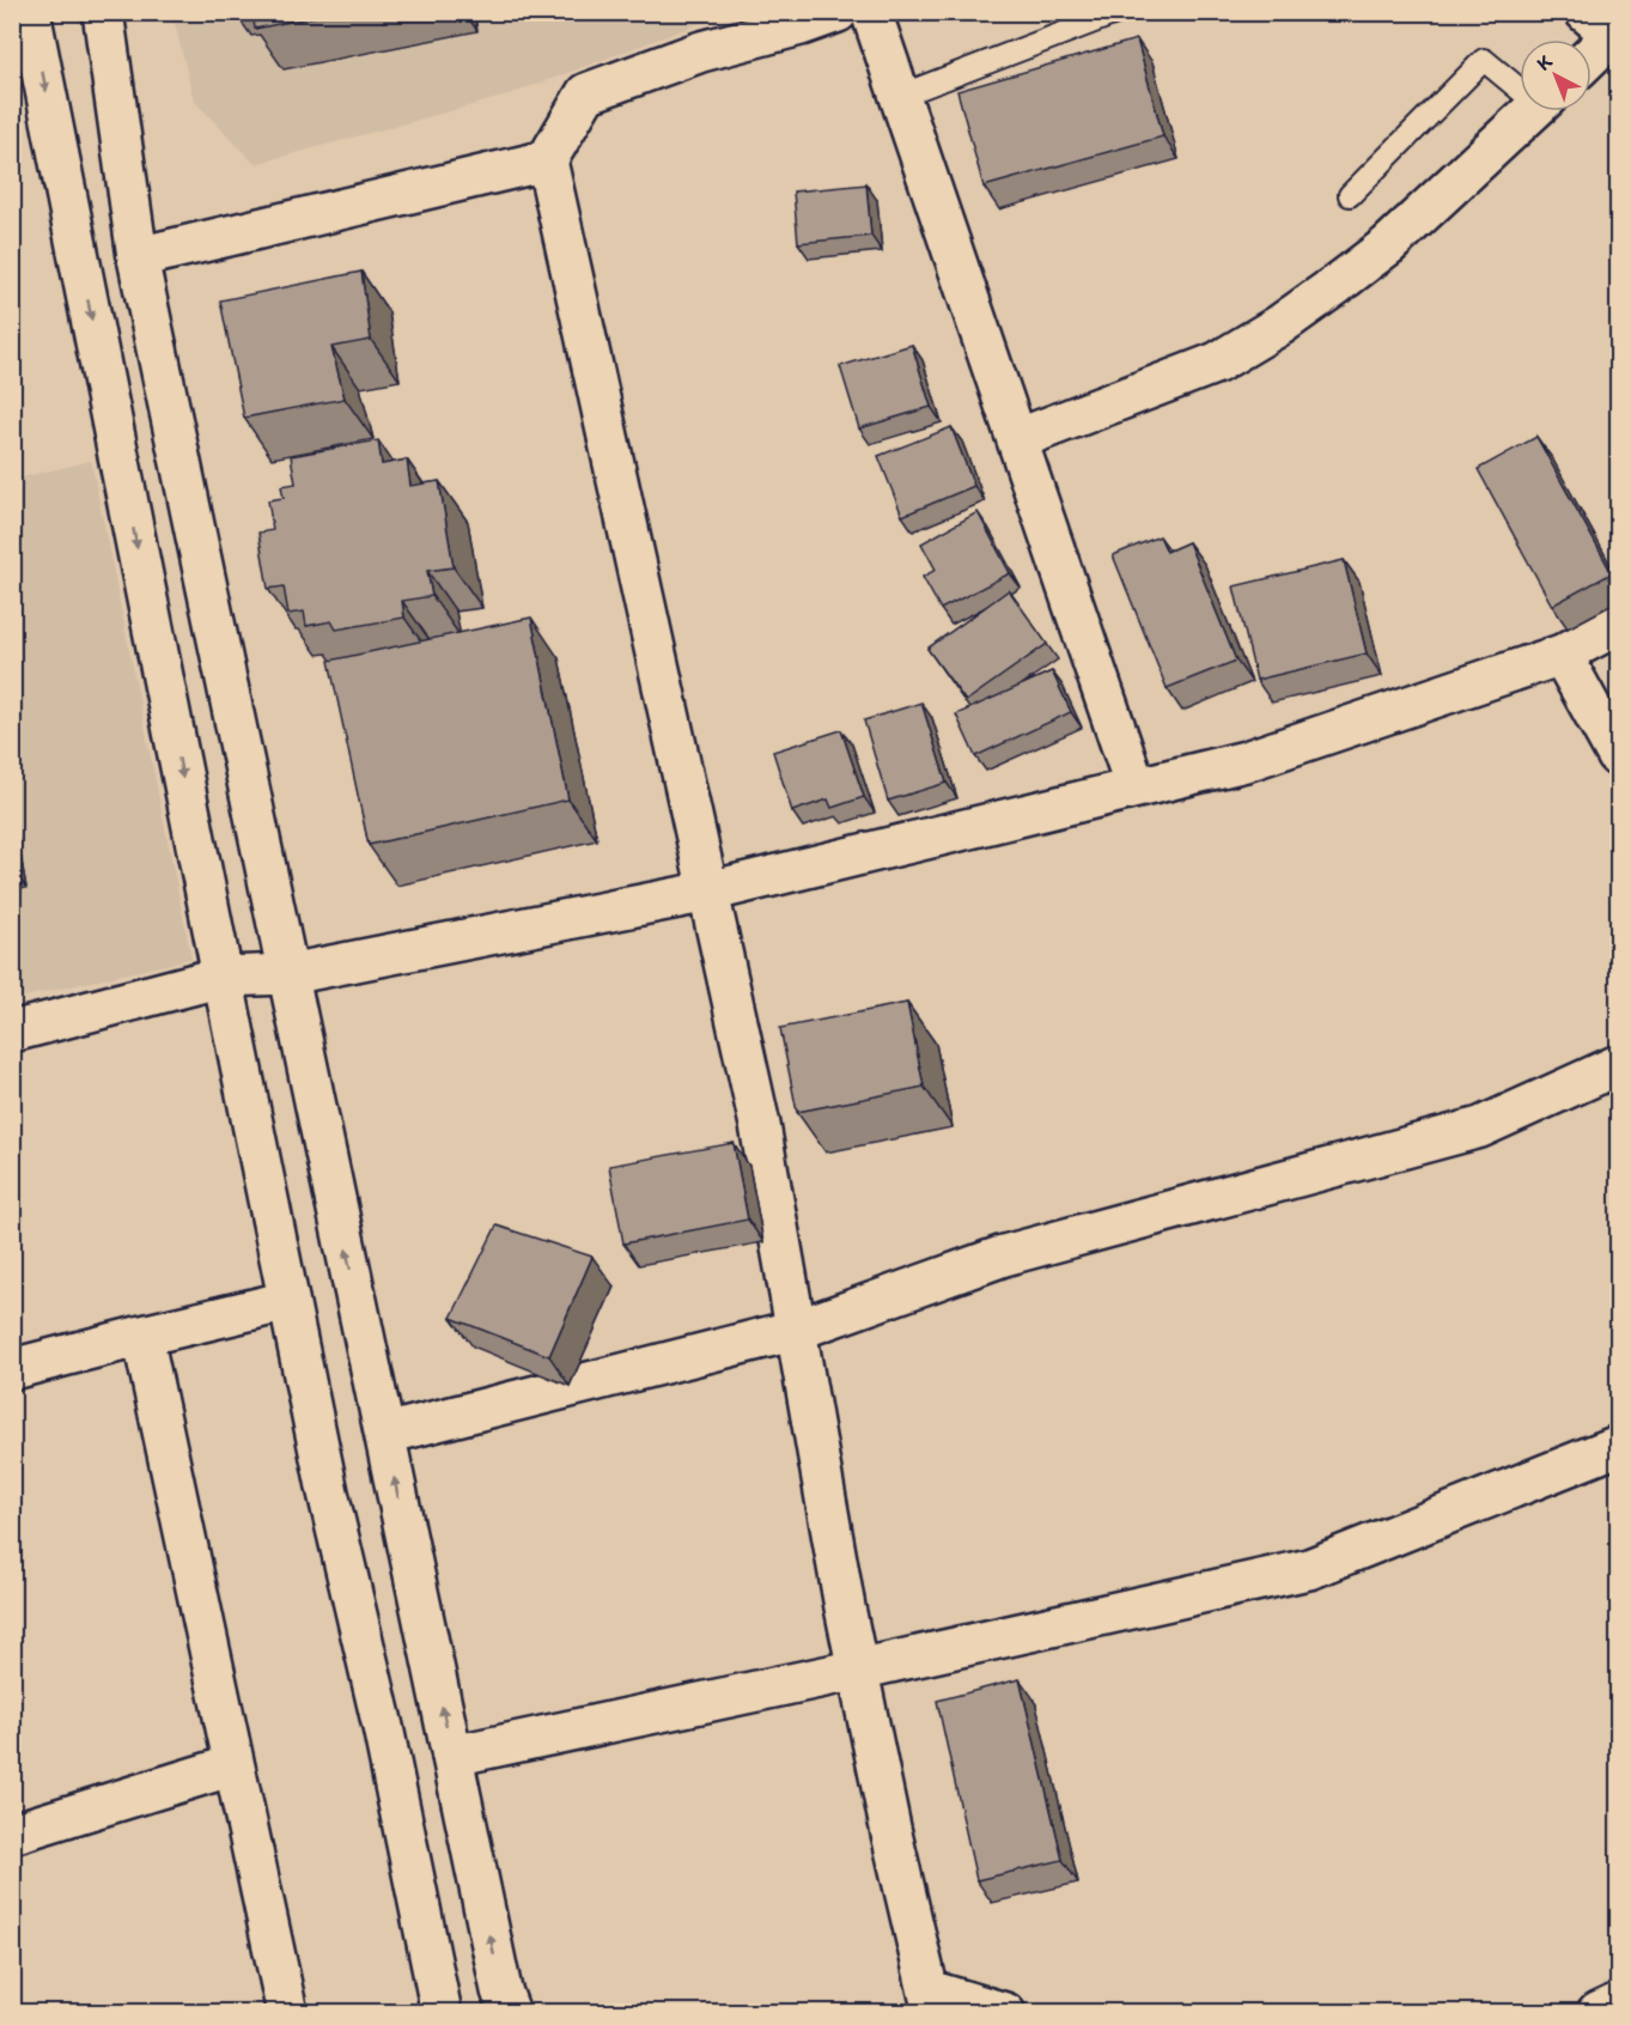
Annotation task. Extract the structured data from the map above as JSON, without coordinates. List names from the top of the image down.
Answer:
{
  "north": "top left"
}
